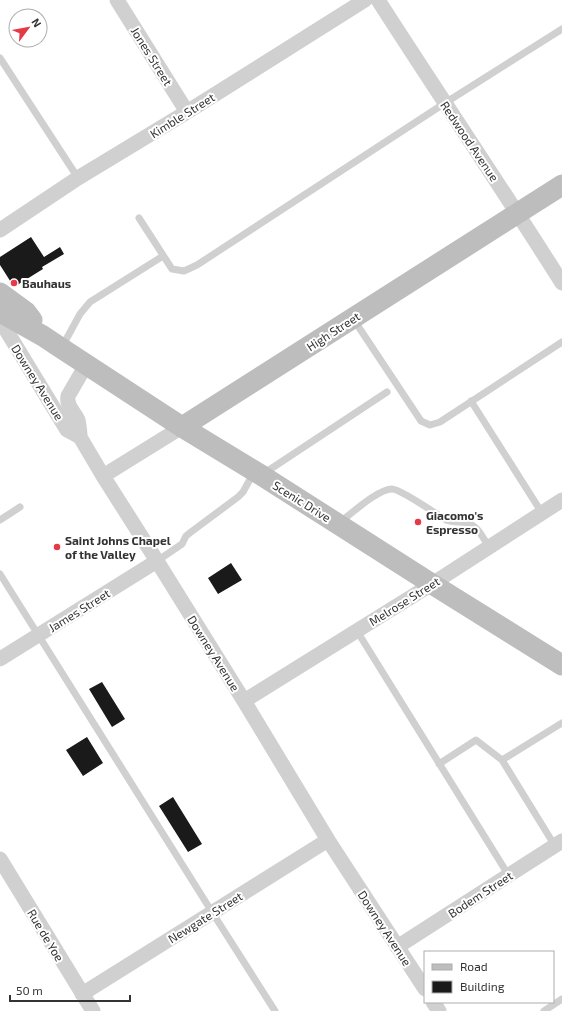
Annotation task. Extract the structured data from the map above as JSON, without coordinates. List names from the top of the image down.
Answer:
{
  "streets": {
    "main road": ["High Street", "Scenic Drive"],
    "street": [
      "Jones Street",
      "Kimble Street",
      "Redwood Avenue",
      "Downey Avenue",
      "Melrose Street",
      "James Street",
      "Bodem Street",
      "Newgate Street",
      "Rue de Yoe"
    ]
  },
  "crossings": [
    ["Jones Street", "Kimble Street"],
    ["Redwood Avenue", "High Street"],
    ["High Street", "Downey Avenue"],
    ["High Street", "Scenic Drive"],
    ["Downey Avenue", "Melrose Street"],
    ["Downey Avenue", "James Street"],
    ["Downey Avenue", "Bodem Street"],
    ["Downey Avenue", "Newgate Street"],
    ["Scenic Drive", "Melrose Street"],
    ["Newgate Street", "Rue de Yoe"]
  ],
  "places": ["Bauhaus", "Giacomo's Espresso", "Saint Johns Chapel of the Valley"],
  "legend": ["Road", "Building"],
  "scale_bar": "50 m",
  "north": "top right"
}
